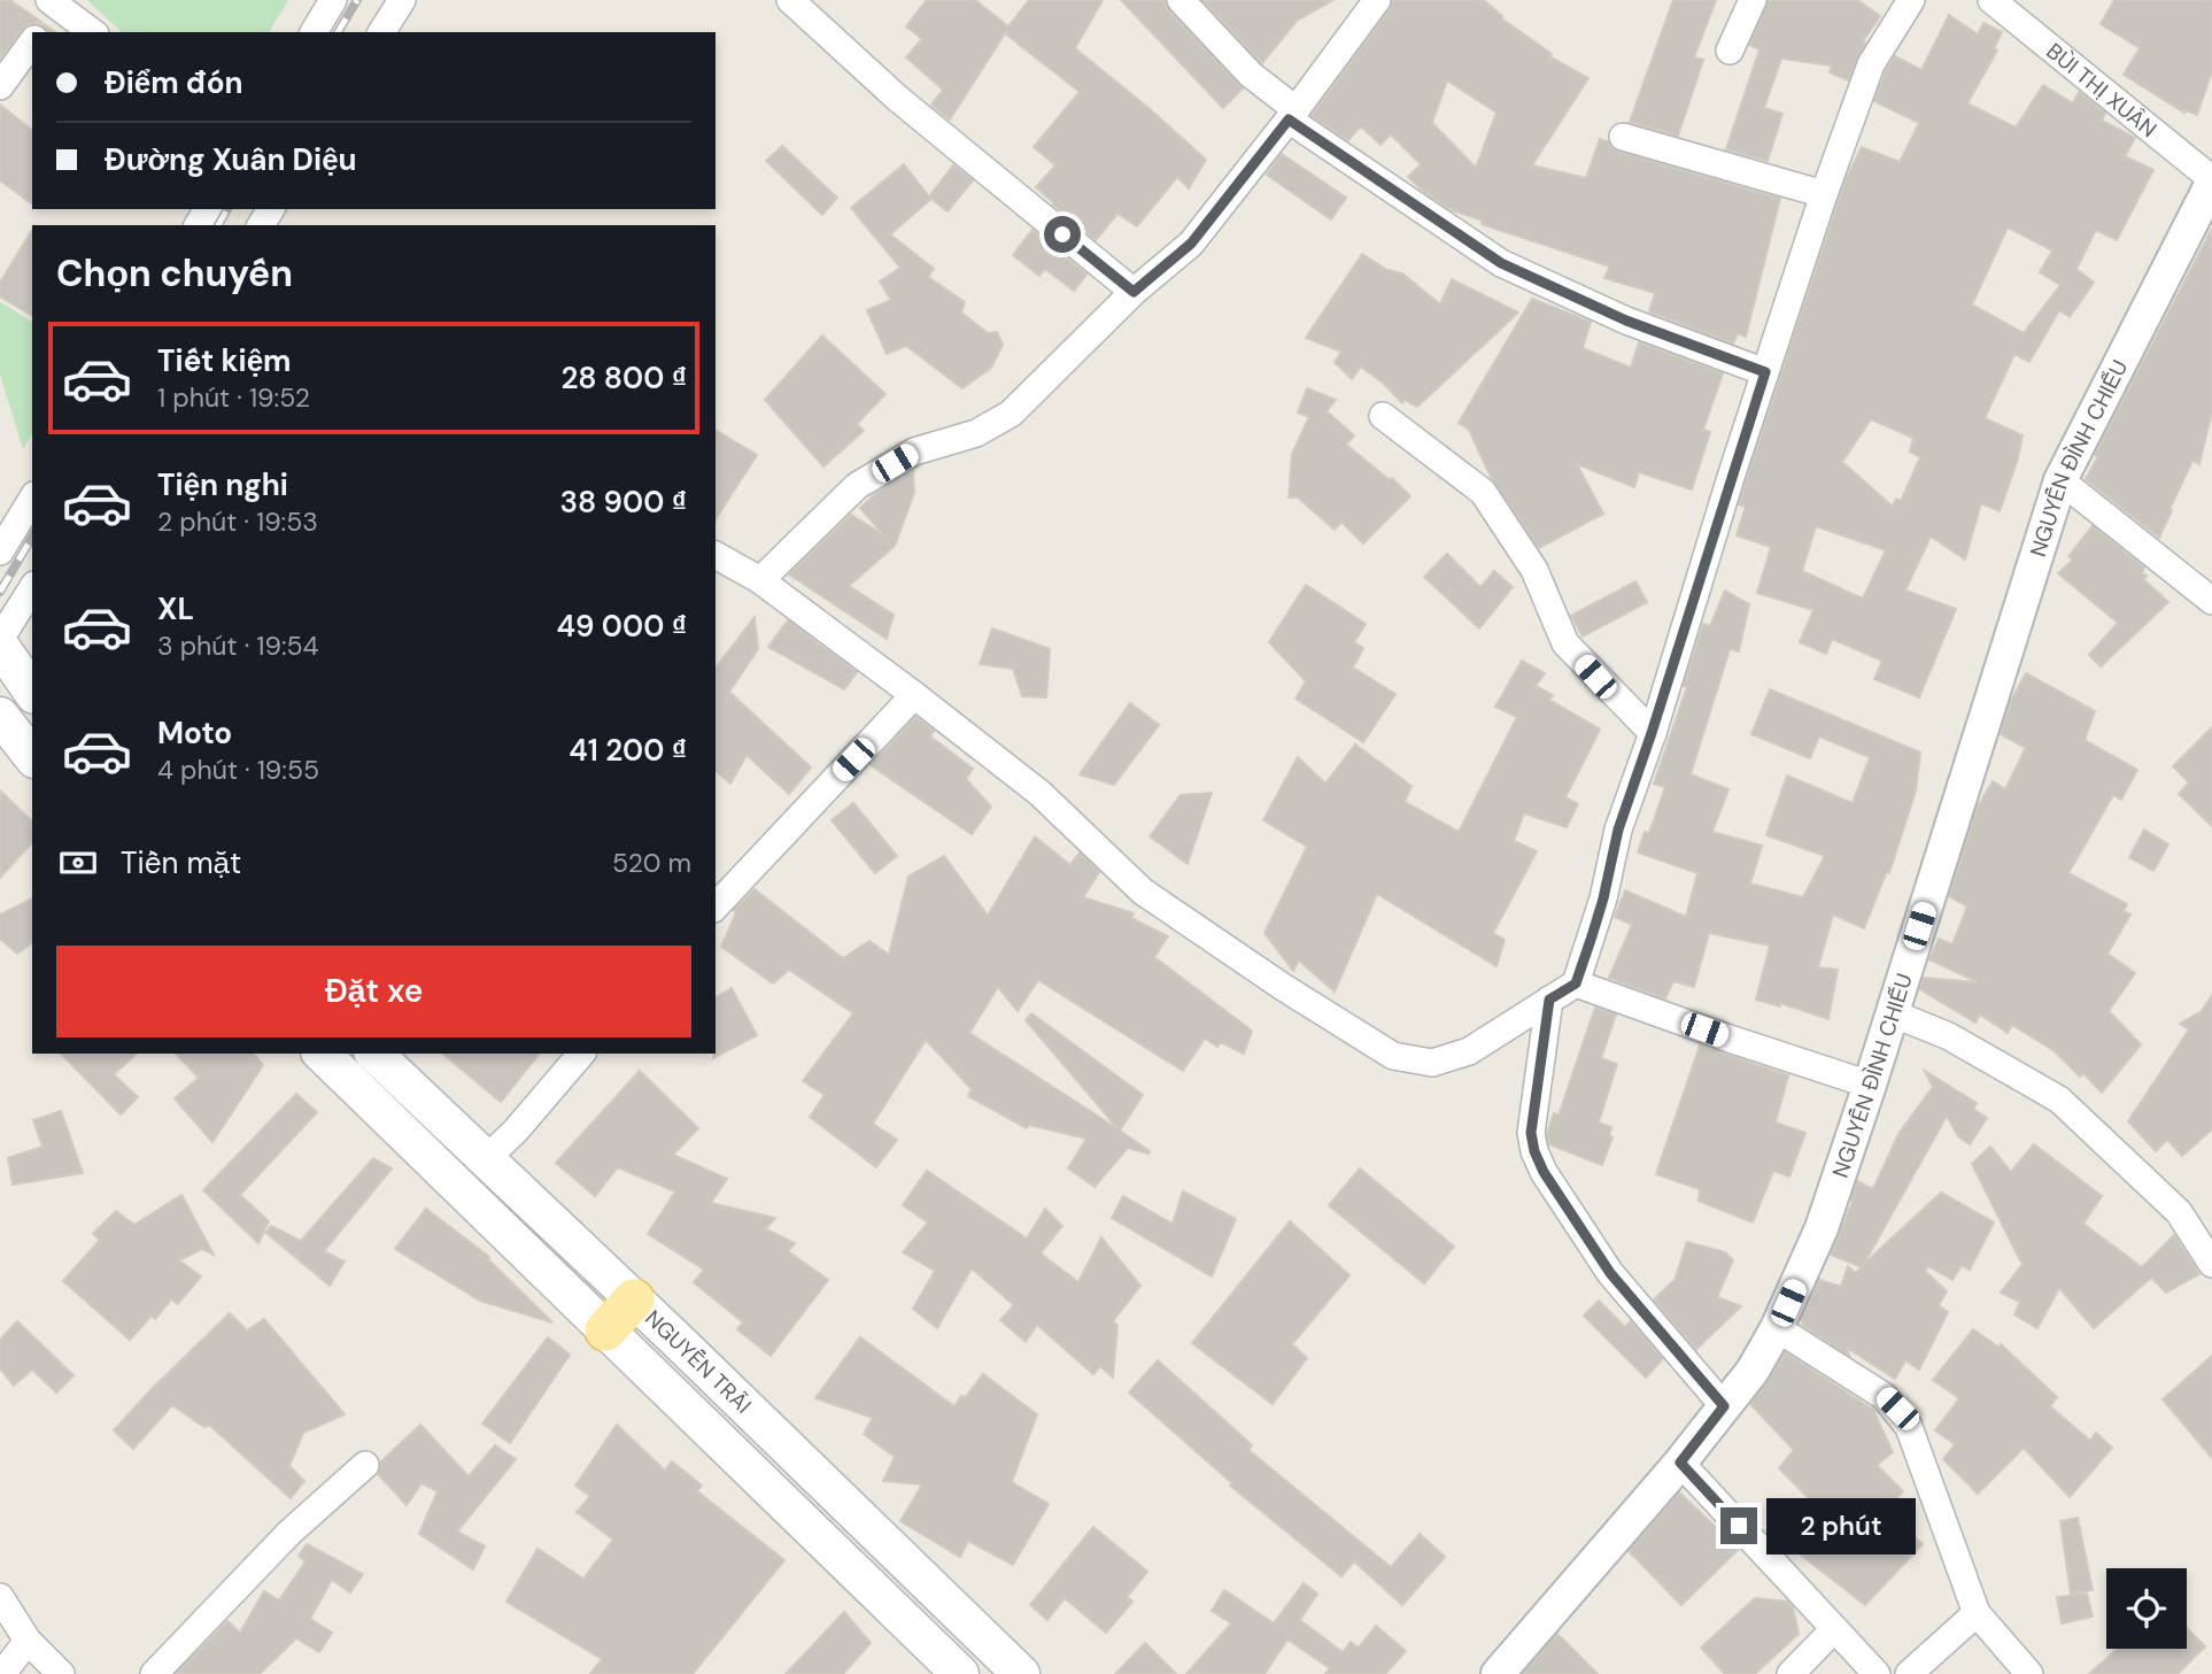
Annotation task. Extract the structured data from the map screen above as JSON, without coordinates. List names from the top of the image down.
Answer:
{
  "streets": {
    "main road": ["NGUYỄN TRÃI"],
    "street": ["BÙI THỊ XUÂN", "NGUYỄN ĐÌNH CHIỂU"]
  },
  "crossings": [
    ["BÙI THỊ XUÂN", "NGUYỄN ĐÌNH CHIỂU"]
  ],
  "page": {
    "banner": ["Điểm đón", "Đường Xuân Diệu"],
    "heading": "Chọn chuyến",
    "list": [
      {
        "name": "Tiết kiệm",
        "note": "1 phút · 19:52",
        "value": "28 800 ₫"
      },
      {
        "name": "Tiện nghi",
        "note": "2 phút · 19:53",
        "value": "38 900 ₫"
      },
      {
        "name": "XL",
        "note": "3 phút · 19:54",
        "value": "49 000 ₫"
      },
      {
        "name": "Moto",
        "note": "4 phút · 19:55",
        "value": "41 200 ₫"
      }
    ],
    "pay": ["Tiền mặt", "520 m"],
    "buttons": "Đặt xe",
    "bubble": "2 phút"
  }
}
